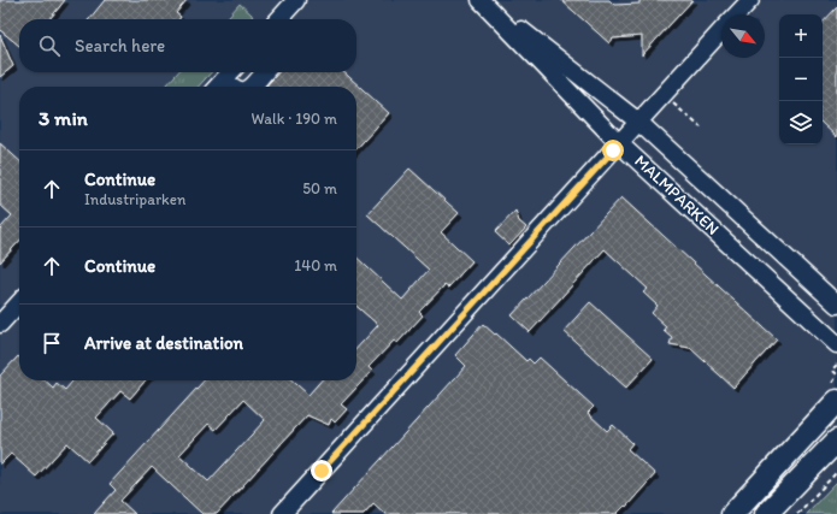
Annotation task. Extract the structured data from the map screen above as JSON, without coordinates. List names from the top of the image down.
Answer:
{
  "streets": {
    "street": ["MALMPARKEN"]
  },
  "north": "bottom right",
  "page": {
    "map_buttons": ["+", "−"],
    "search": "Search here",
    "heading": ["3 min", "Walk · 190 m"],
    "list": [
      ["Continue", "Industriparken", "50 m"],
      ["Continue", "140 m"],
      "Arrive at destination"
    ]
  }
}
